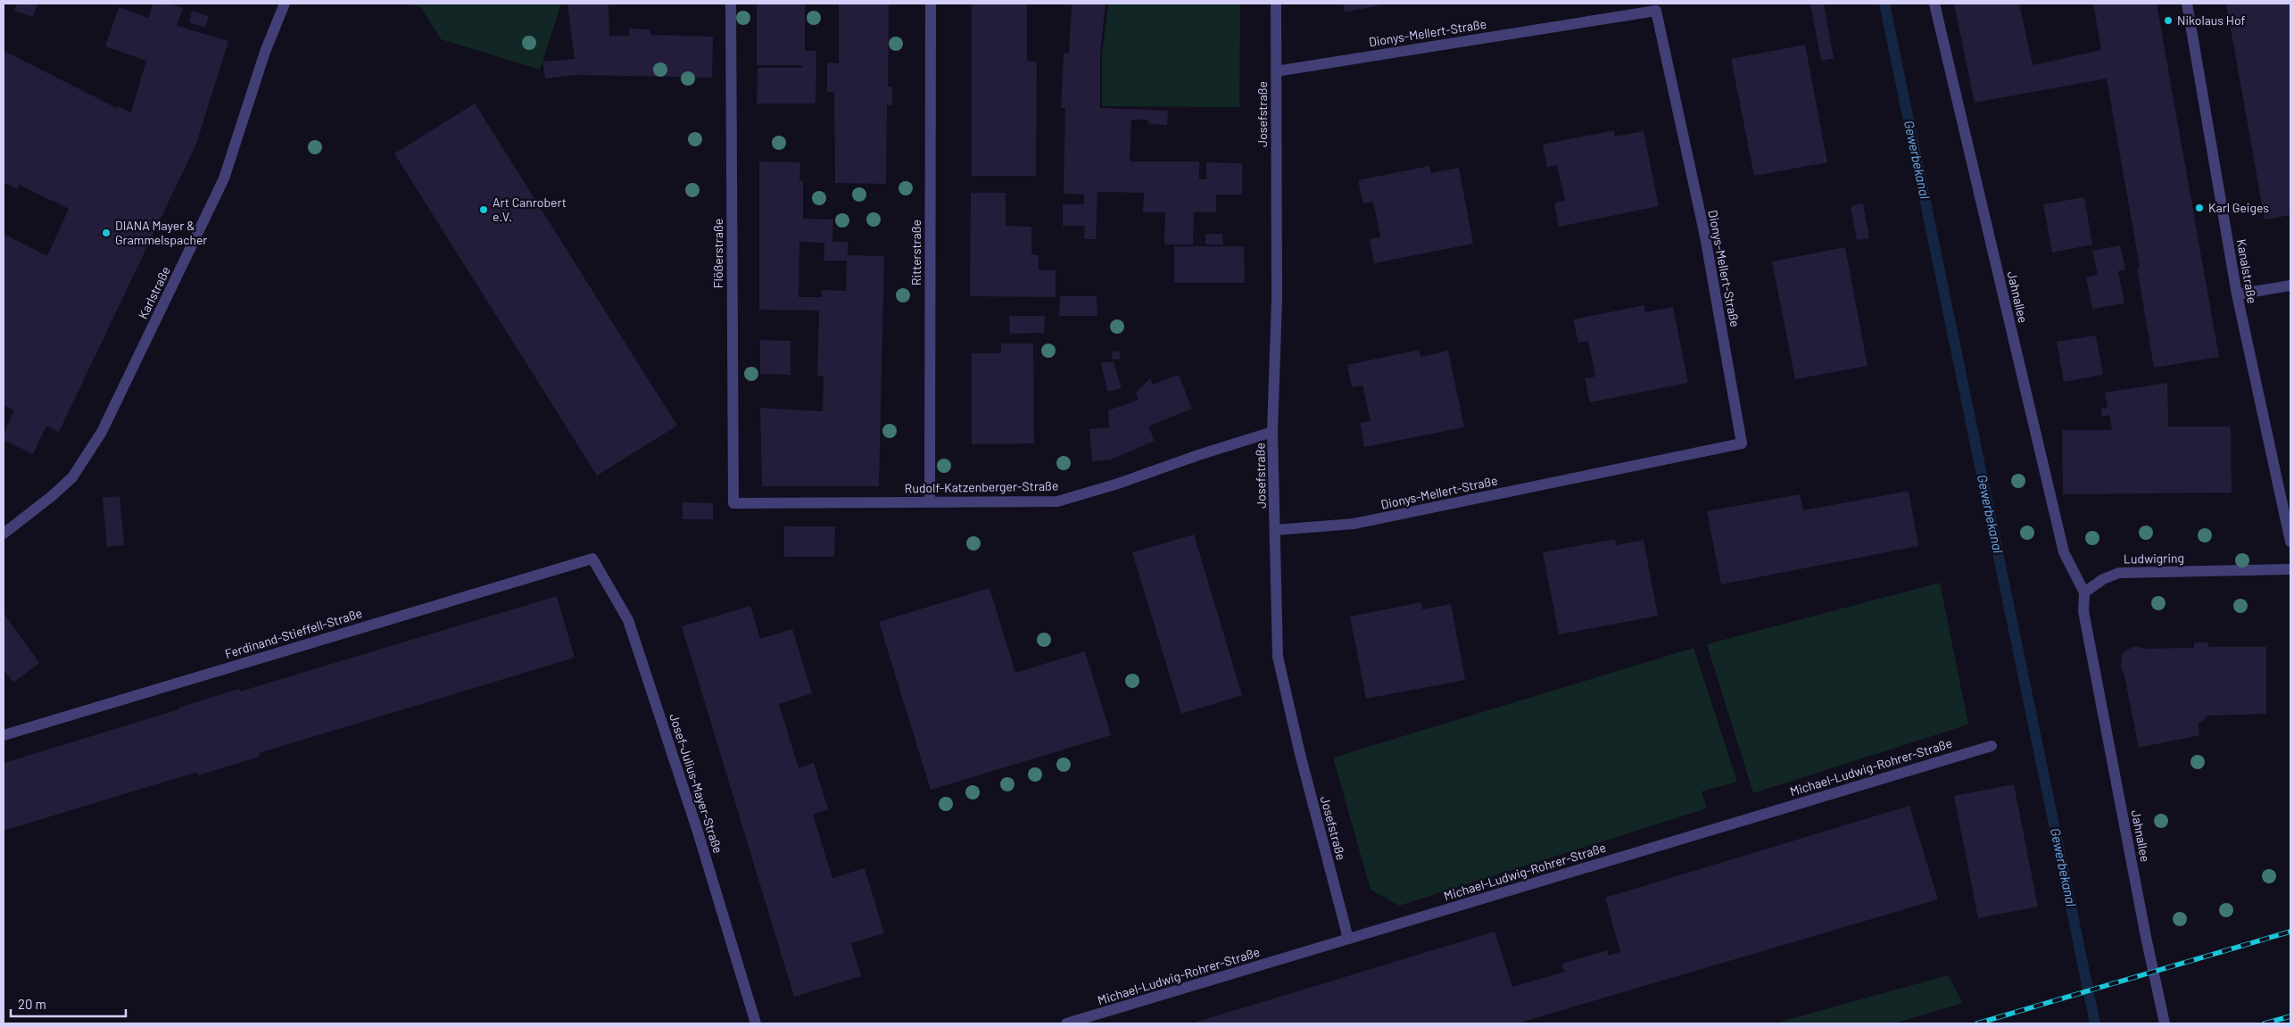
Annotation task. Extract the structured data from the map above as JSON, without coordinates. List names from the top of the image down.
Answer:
{
  "streets": {
    "street": [
      "Dionys-Mellert-Straße",
      "Josefstraße",
      "Ritterstraße",
      "Flößerstraße",
      "Kanalstraße",
      "Karlstraße",
      "Jahnallee",
      "Rudolf-Katzenberger-Straße",
      "Ludwigring",
      "Ferdinand-Stieffell-Straße",
      "Michael-Ludwig-Rohrer-Straße",
      "Josef-Julius-Mayer-Straße"
    ]
  },
  "crossings": [
    ["Dionys-Mellert-Straße", "Josefstraße"],
    ["Josefstraße", "Rudolf-Katzenberger-Straße"],
    ["Josefstraße", "Michael-Ludwig-Rohrer-Straße"],
    ["Ritterstraße", "Rudolf-Katzenberger-Straße"],
    ["Flößerstraße", "Rudolf-Katzenberger-Straße"],
    ["Jahnallee", "Ludwigring"],
    ["Ferdinand-Stieffell-Straße", "Josef-Julius-Mayer-Straße"]
  ],
  "water": ["Gewerbekanal"],
  "places": [
    "Nikolaus Hof",
    "Karl Geiges",
    "Art Canrobert e.V.",
    "DIANA Mayer & Grammelspacher"
  ],
  "scale_bar": "20 m"
}
